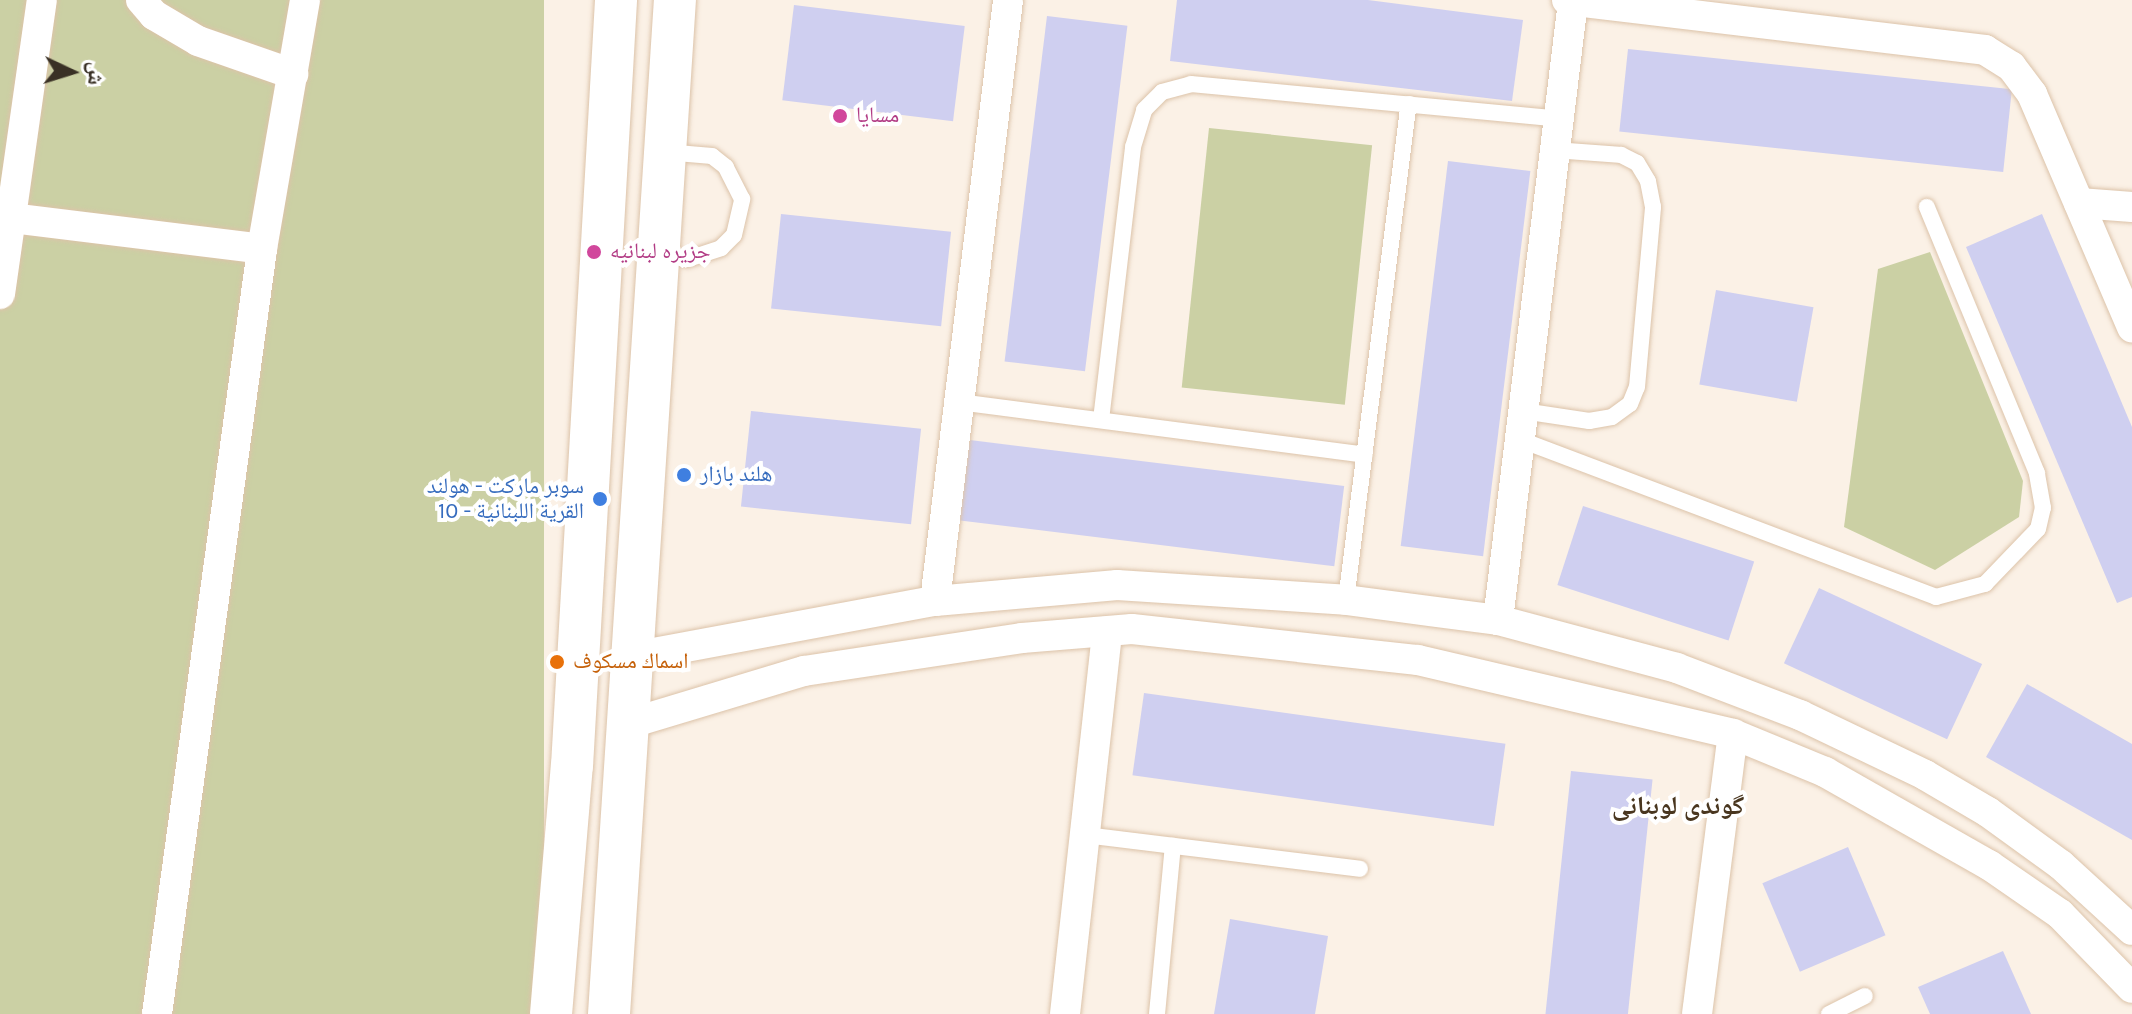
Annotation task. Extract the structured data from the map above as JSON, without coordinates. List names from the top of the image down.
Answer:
{
  "districts": ["گوندی لوبنانی"],
  "places": [
    "مسايا",
    "جزيره لبنانيه",
    "هلند بازار",
    "سوبر ماركت - هولند 10 - القرية اللبنانية",
    "اسماك مسكوف"
  ],
  "north": "right"
}
